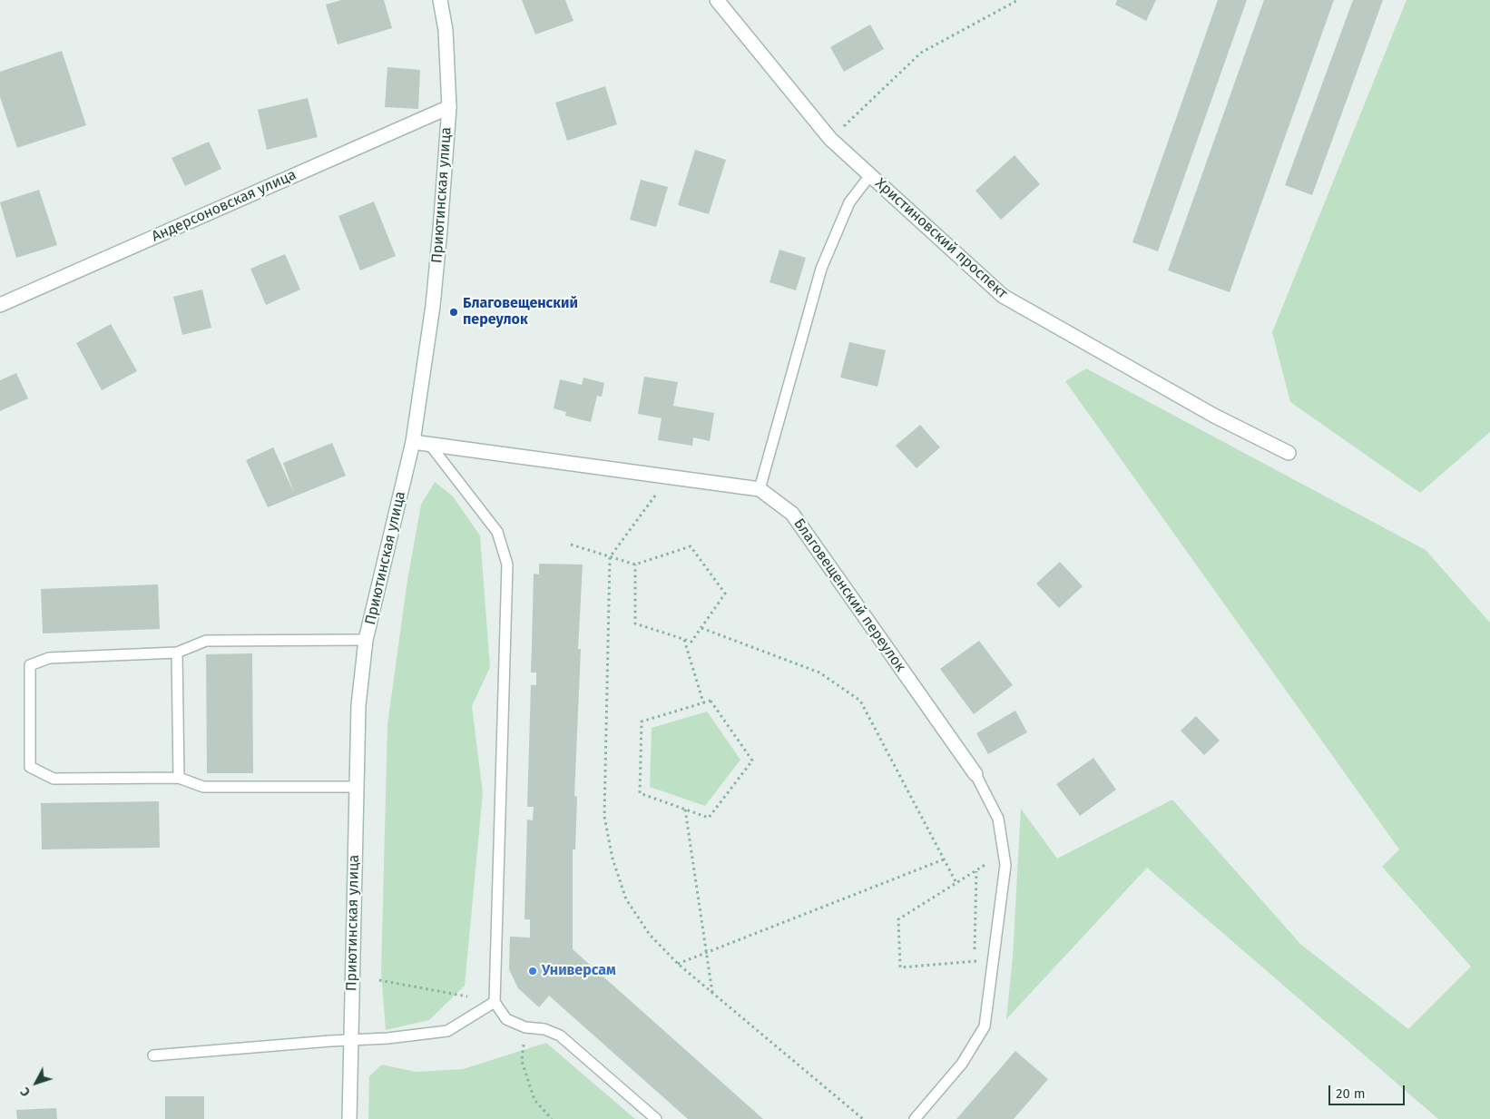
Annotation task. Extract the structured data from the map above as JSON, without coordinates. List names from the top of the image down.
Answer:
{
  "streets": {
    "street": [
      "Приютинская улица",
      "Андерсоновская улица",
      "Христиновский проспект",
      "Благовещенский переулок"
    ]
  },
  "crossings": [
    ["Приютинская улица", "Андерсоновская улица"]
  ],
  "places": ["Благовещенский переулок", "Универсам"],
  "scale_bar": "20 m",
  "north": "bottom left"
}
